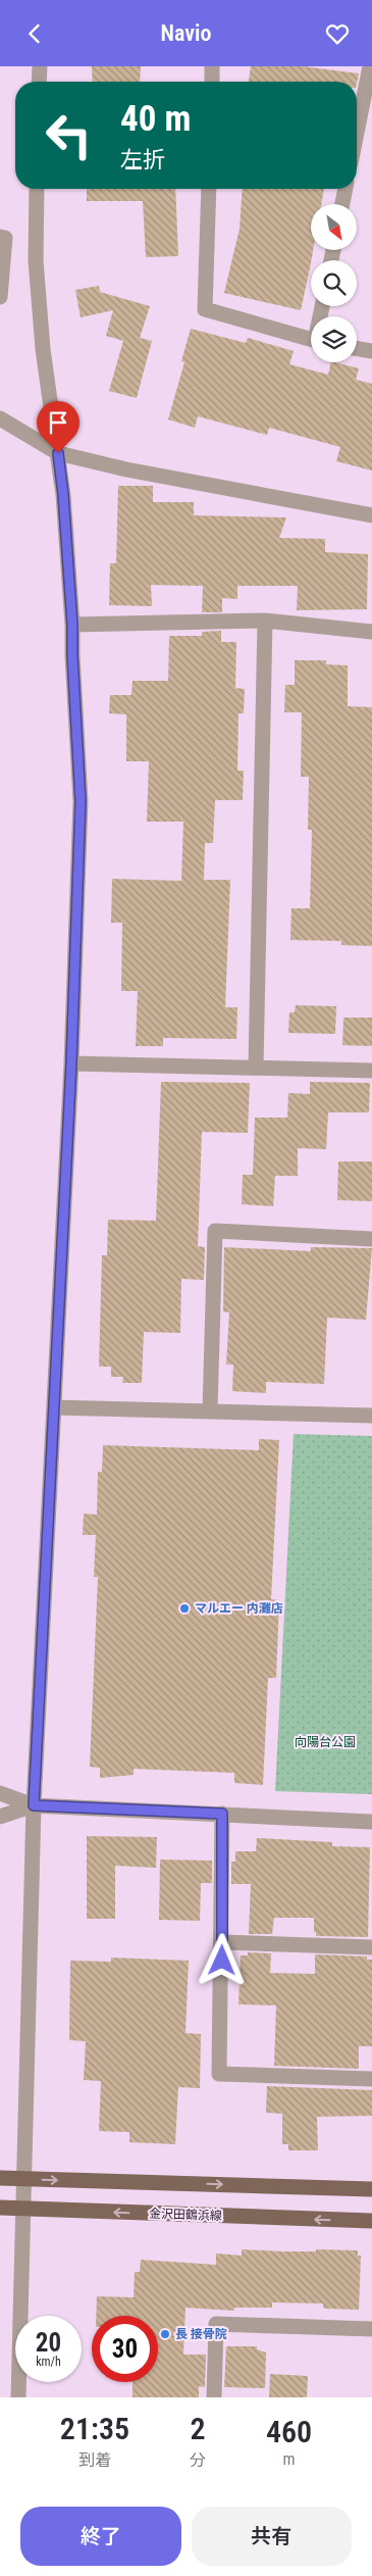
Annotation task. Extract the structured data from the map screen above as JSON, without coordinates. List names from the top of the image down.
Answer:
{
  "streets": {
    "main road": ["金沢田鶴浜線"]
  },
  "parks": ["向陽台公園"],
  "places": ["マルエー 内灘店", "長 接骨院"],
  "north": "bottom right",
  "page": {
    "header": "Navio",
    "turn": ["40 m", "左折"],
    "speed": "20 km/h",
    "limit": "30",
    "eta": [
      "21:35",
      "到着",
      "2",
      "分",
      "460",
      "m"
    ],
    "buttons": ["終了", "共有"]
  }
}
